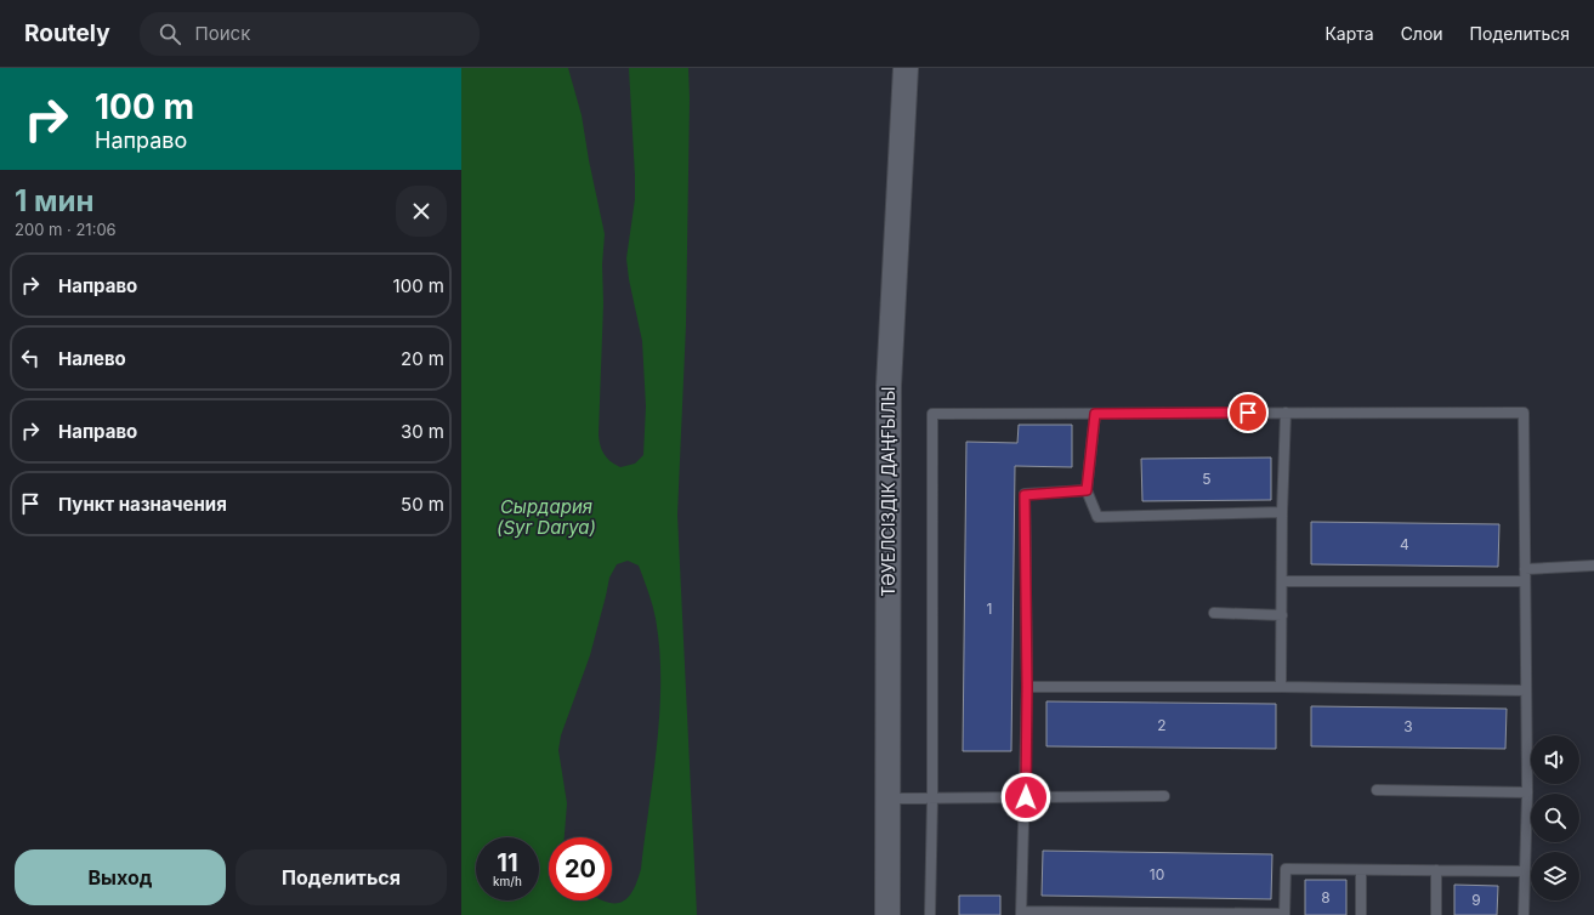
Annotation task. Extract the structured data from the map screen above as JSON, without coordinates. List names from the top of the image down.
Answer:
{
  "streets": {
    "street": ["ТӘУЕЛСІЗДІК ДАҢҒЫЛЫ"]
  },
  "water": ["Сырдария (Syr Darya)"],
  "house_numbers": [
    "5",
    "4",
    "1",
    "2",
    "3",
    "10",
    "8",
    "9"
  ],
  "page": {
    "header": "Routely",
    "search": "Поиск",
    "nav": ["Карта", "Слои", "Поделиться"],
    "turn": ["100 m", "Направо"],
    "heading": ["1 мин", "200 m · 21:06"],
    "list": [
      {
        "name": "Направо",
        "value": "100 m"
      },
      {
        "name": "Налево",
        "value": "20 m"
      },
      {
        "name": "Направо",
        "value": "30 m"
      },
      {
        "name": "Пункт назначения",
        "value": "50 m"
      }
    ],
    "speed": "11 km/h",
    "limit": "20",
    "buttons": ["Выход", "Поделиться"]
  }
}
